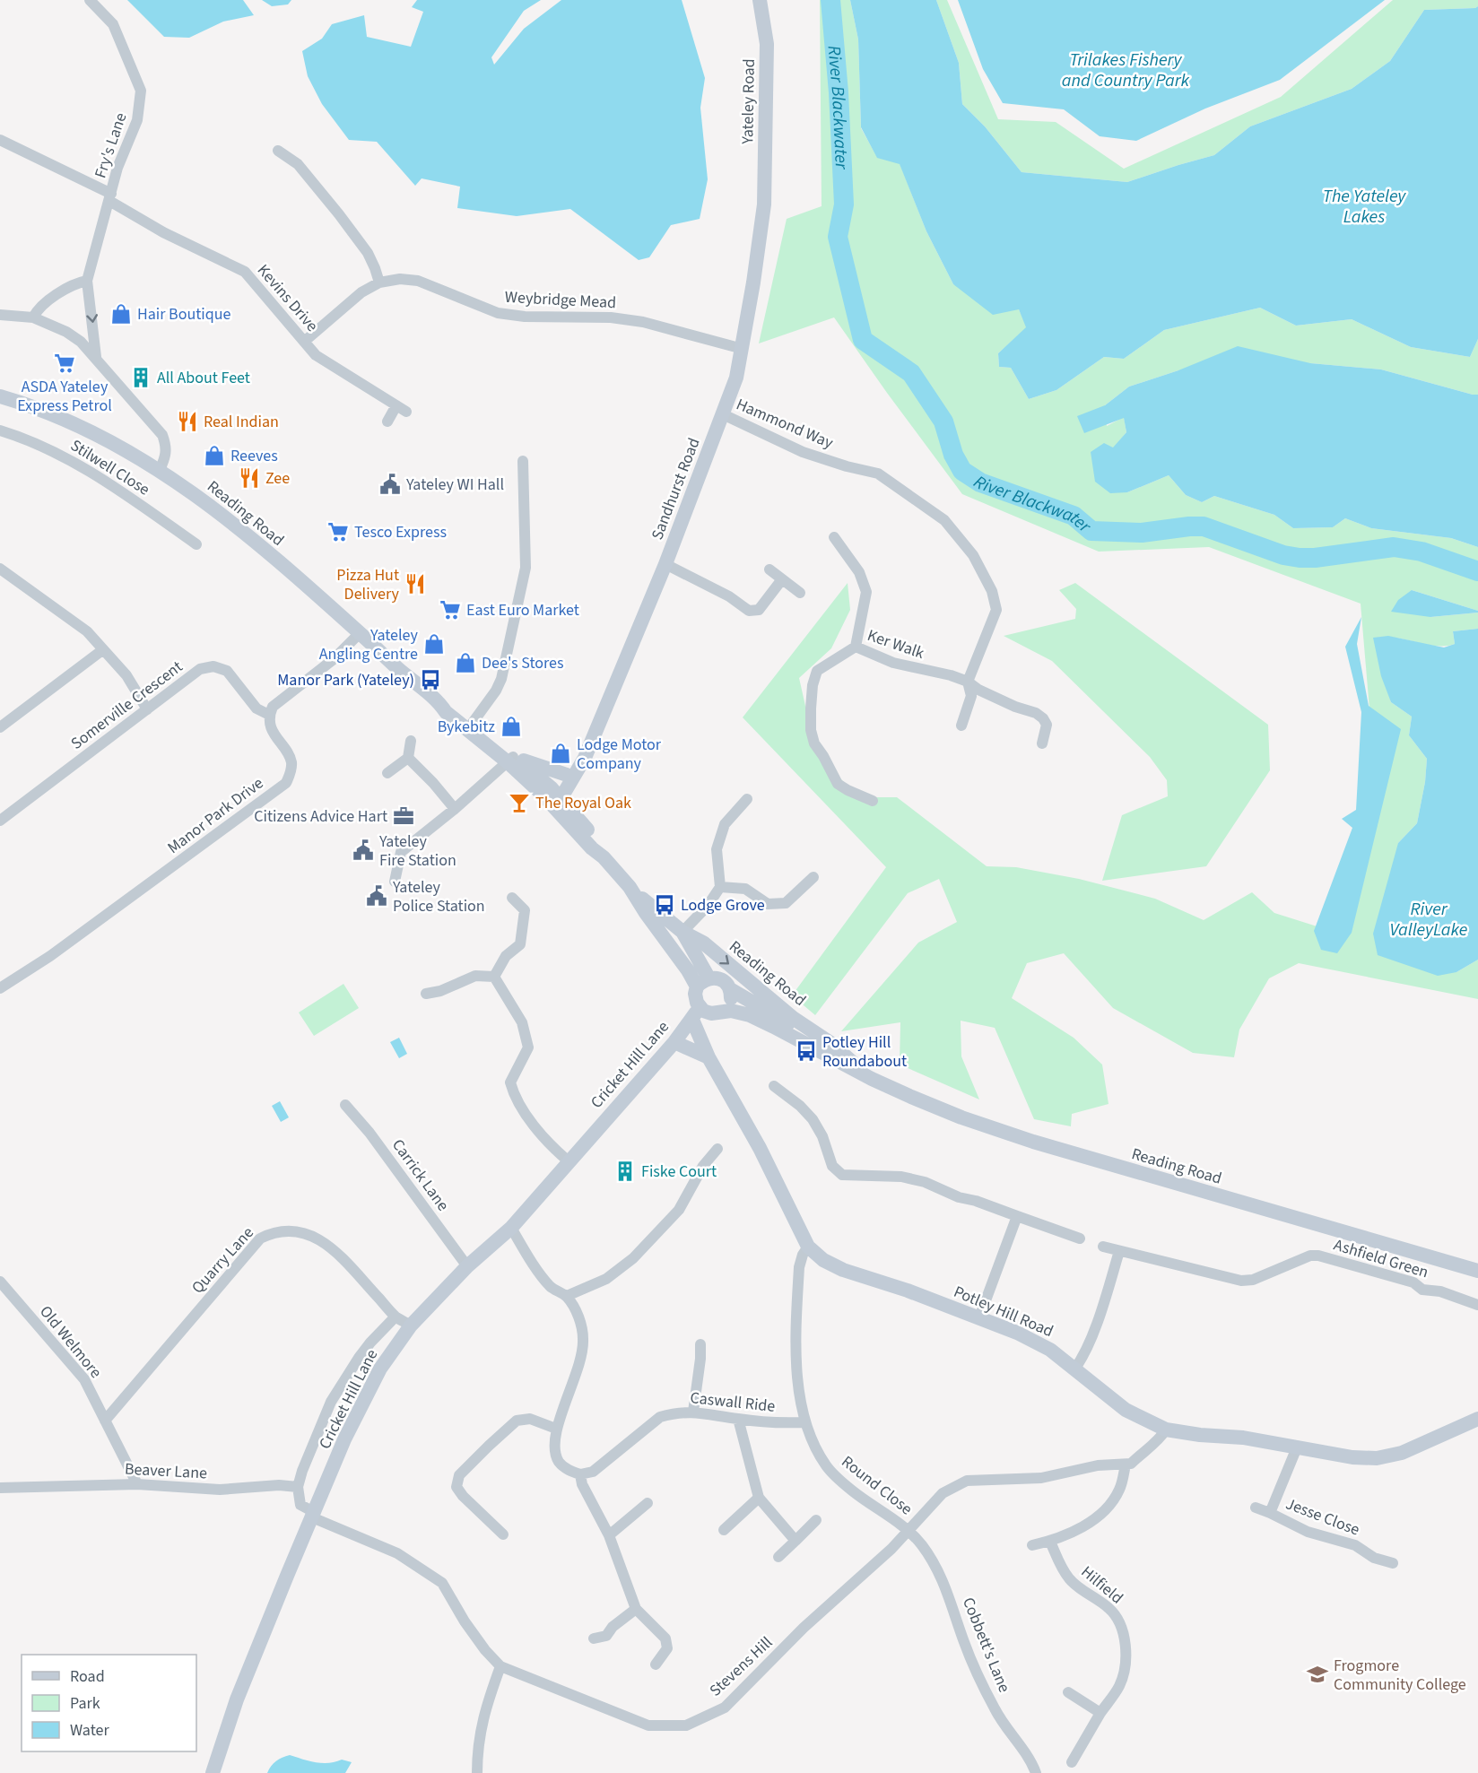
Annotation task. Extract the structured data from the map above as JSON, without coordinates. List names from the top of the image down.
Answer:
{
  "streets": {
    "street": [
      "Yateley Road",
      "Fry's Lane",
      "Kevins Drive",
      "Weybridge Mead",
      "Hammond Way",
      "Stilwell Close",
      "Sandhurst Road",
      "Reading Road",
      "Ker Walk",
      "Somerville Crescent",
      "Manor Park Drive",
      "Cricket Hill Lane",
      "Carrick Lane",
      "Ashfield Green",
      "Quarry Lane",
      "Potley Hill Road",
      "Old Welmore",
      "Caswall Ride",
      "Beaver Lane",
      "Round Close",
      "Jesse Close",
      "Hilfield",
      "Cobbett's Lane",
      "Stevens Hill"
    ]
  },
  "crossings": [
    ["Yateley Road", "Sandhurst Road"],
    ["Fry's Lane", "Kevins Drive"],
    ["Kevins Drive", "Weybridge Mead"],
    ["Weybridge Mead", "Sandhurst Road"],
    ["Hammond Way", "Sandhurst Road"],
    ["Hammond Way", "Ker Walk"],
    ["Sandhurst Road", "Reading Road"],
    ["Reading Road", "Cricket Hill Lane"],
    ["Reading Road", "Potley Hill Road"],
    ["Somerville Crescent", "Manor Park Drive"],
    ["Cricket Hill Lane", "Carrick Lane"],
    ["Cricket Hill Lane", "Quarry Lane"],
    ["Cricket Hill Lane", "Potley Hill Road"],
    ["Cricket Hill Lane", "Beaver Lane"],
    ["Cricket Hill Lane", "Stevens Hill"],
    ["Quarry Lane", "Old Welmore"],
    ["Potley Hill Road", "Round Close"],
    ["Potley Hill Road", "Jesse Close"],
    ["Old Welmore", "Beaver Lane"],
    ["Caswall Ride", "Round Close"],
    ["Round Close", "Cobbett's Lane"],
    ["Round Close", "Stevens Hill"],
    ["Cobbett's Lane", "Stevens Hill"]
  ],
  "water": [
    "Trilakes Fishery and Country Park",
    "River Blackwater",
    "The Yateley Lakes",
    "River ValleyLake"
  ],
  "places": {
    "shop": [
      "Hair Boutique",
      "Reeves",
      "Yateley Angling Centre",
      "Dee's Stores",
      "Bykebitz",
      "Lodge Motor Company"
    ],
    "supermarket": ["ASDA Yateley Express Petrol", "Tesco Express", "East Euro Market"],
    "building": ["All About Feet", "Fiske Court"],
    "restaurant": ["Real Indian", "Zee", "Pizza Hut Delivery"],
    "public building": ["Yateley WI Hall", "Yateley Fire Station", "Yateley Police Station"],
    "bus stop": ["Manor Park (Yateley)", "Lodge Grove", "Potley Hill Roundabout"],
    "bar": ["The Royal Oak"],
    "office": ["Citizens Advice Hart"],
    "school or university": ["Frogmore Community College"]
  },
  "legend": ["Road", "Park", "Water"]
}
